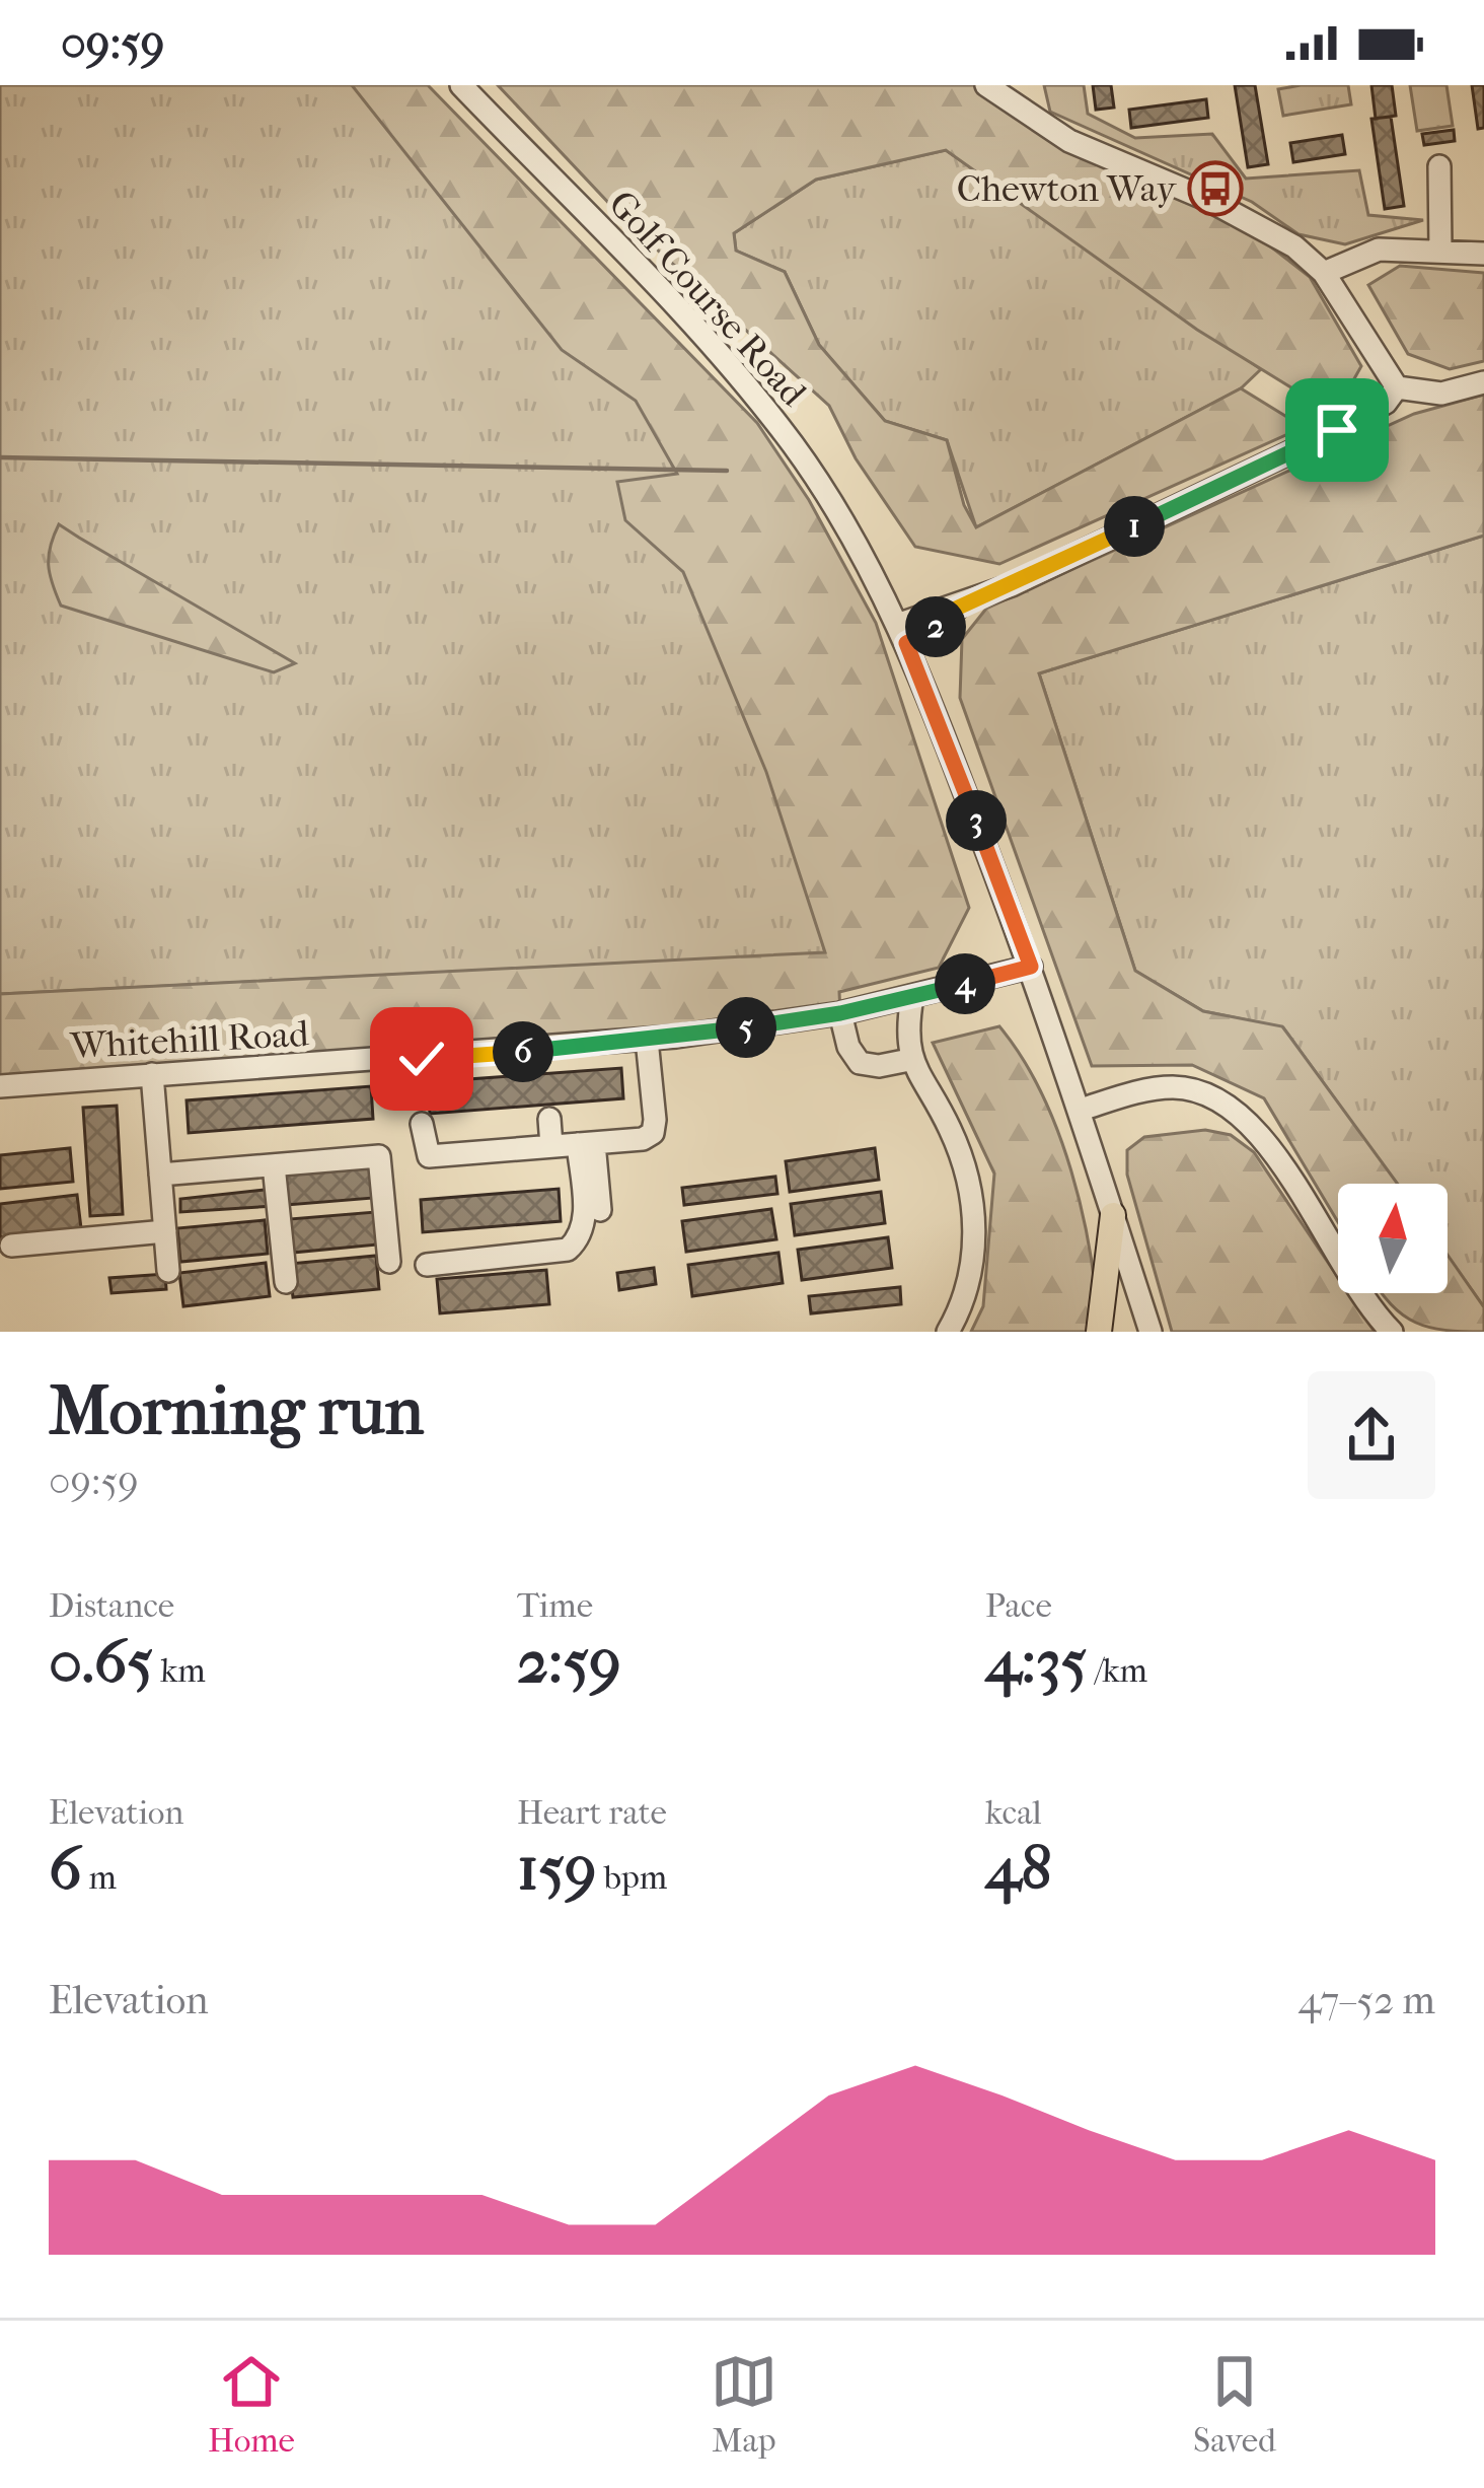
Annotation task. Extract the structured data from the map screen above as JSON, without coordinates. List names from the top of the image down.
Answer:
{
  "streets": {
    "street": ["Golf Course Road", "Whitehill Road"]
  },
  "crossings": [
    ["Golf Course Road", "Whitehill Road"]
  ],
  "places": {
    "bus stop": ["Chewton Way"]
  },
  "north": "top",
  "page": {
    "status": "09:59",
    "pins": [
      "1",
      "2",
      "3",
      "4",
      "5",
      "6"
    ],
    "heading": ["Morning run", "09:59"],
    "stats": [
      ["Distance", "0.65 km"],
      ["Time", "2:59"],
      ["Pace", "4:35 /km"],
      ["Elevation", "6 m"],
      ["Heart rate", "159 bpm"],
      ["kcal", "48"]
    ],
    "chart": ["Elevation", "47–52 m"],
    "tabs": ["Home", "Map", "Saved"]
  }
}
